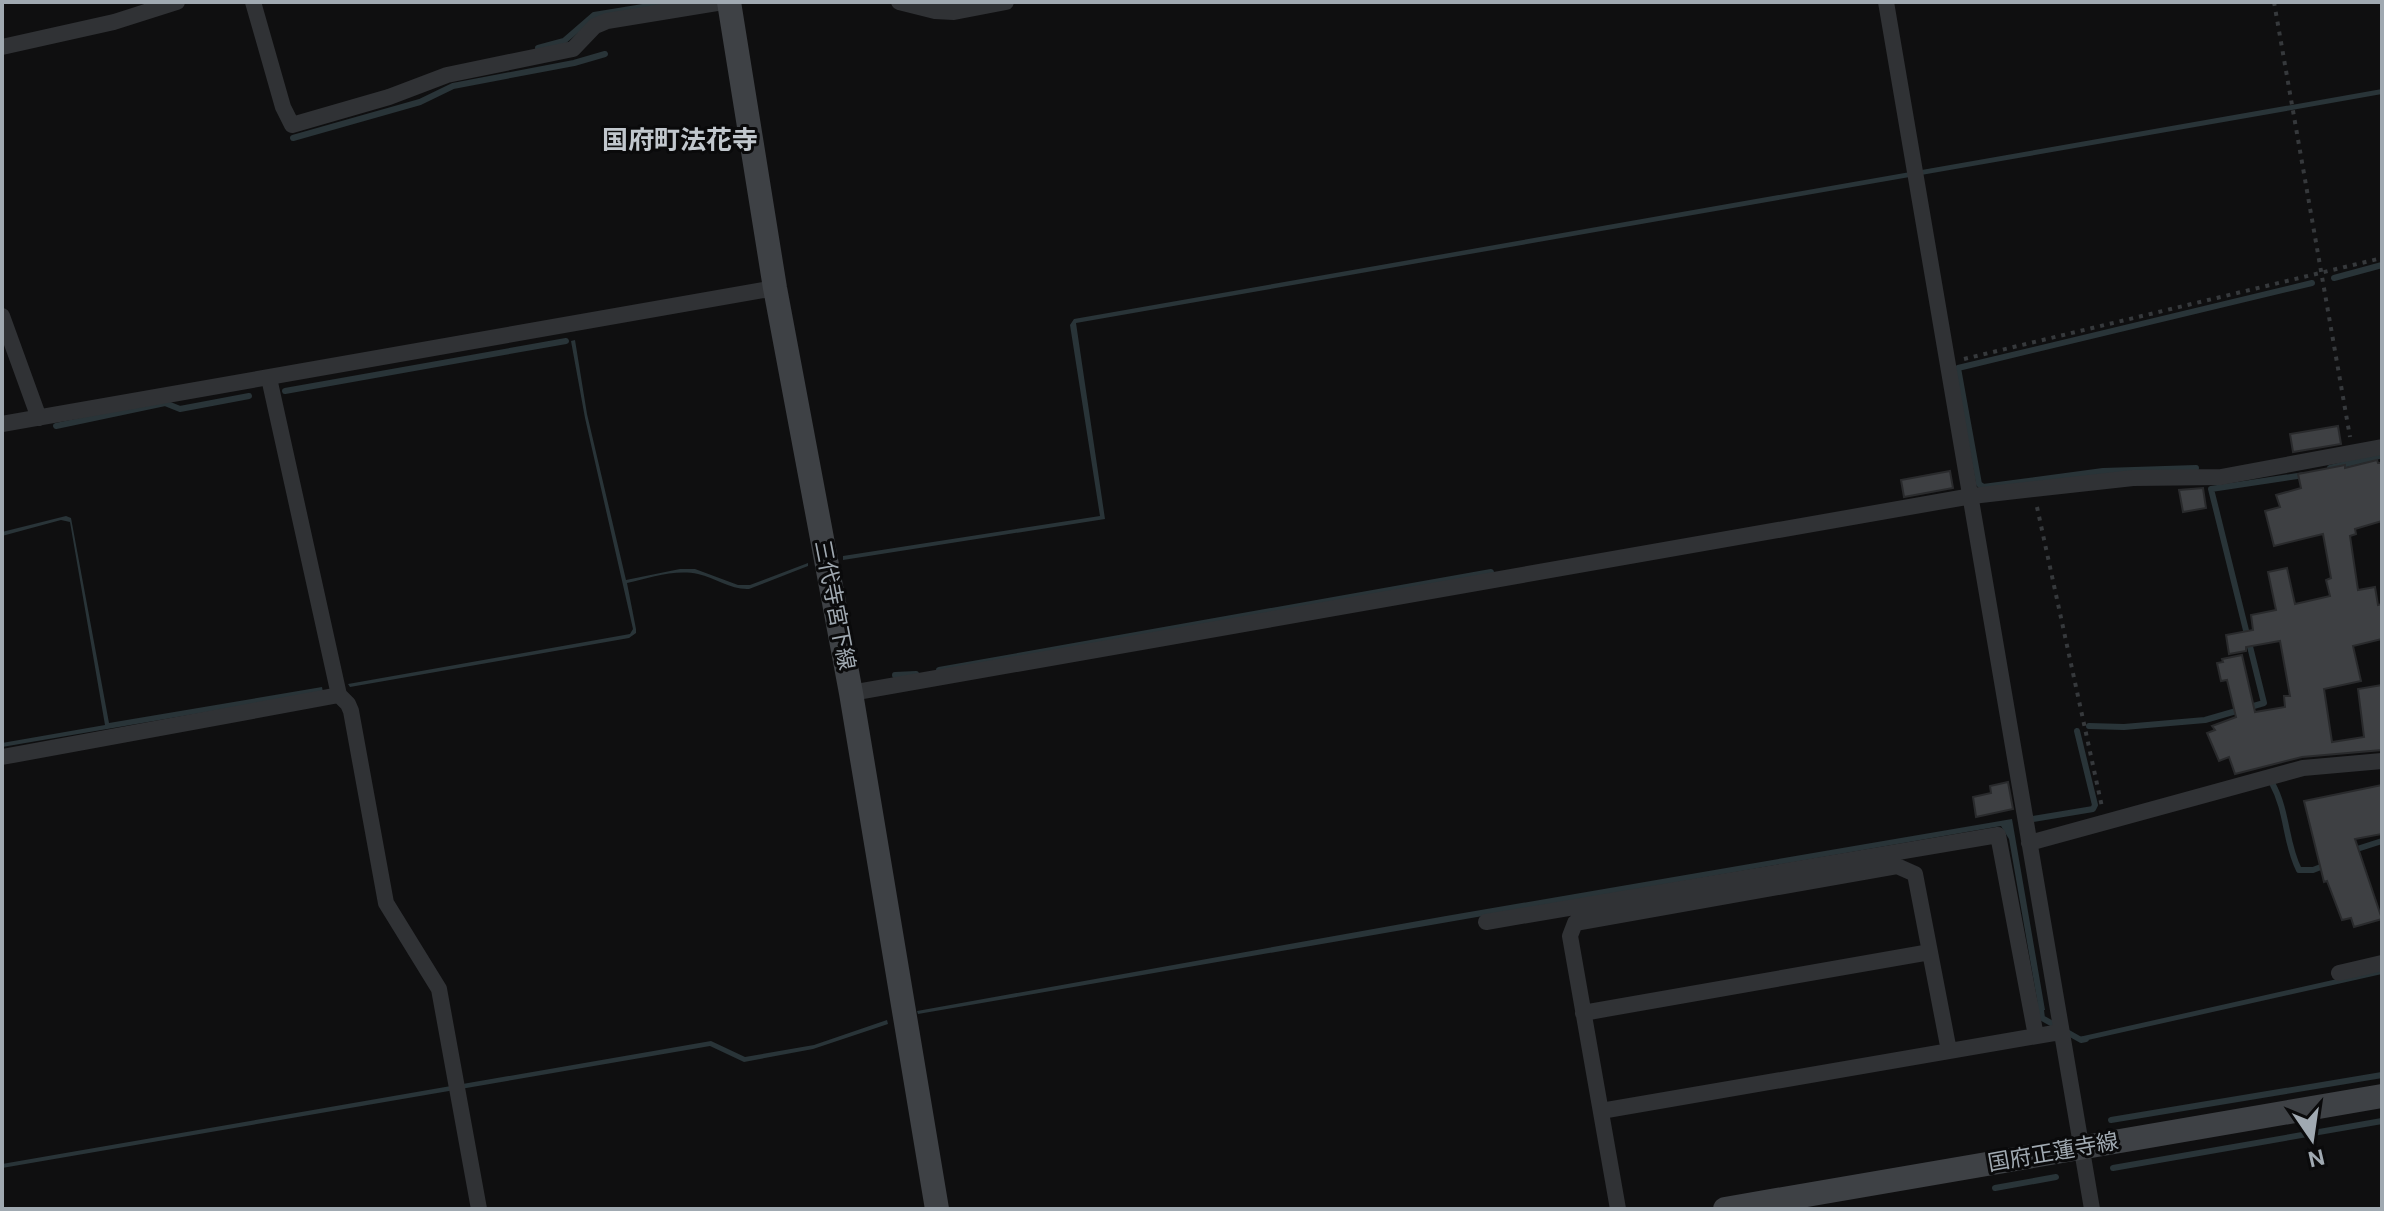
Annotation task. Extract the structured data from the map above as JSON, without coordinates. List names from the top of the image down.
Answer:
{
  "streets": {
    "main road": ["三代寺宮下線", "国府正蓮寺線"]
  },
  "districts": ["国府町法花寺"],
  "north": "bottom"
}
